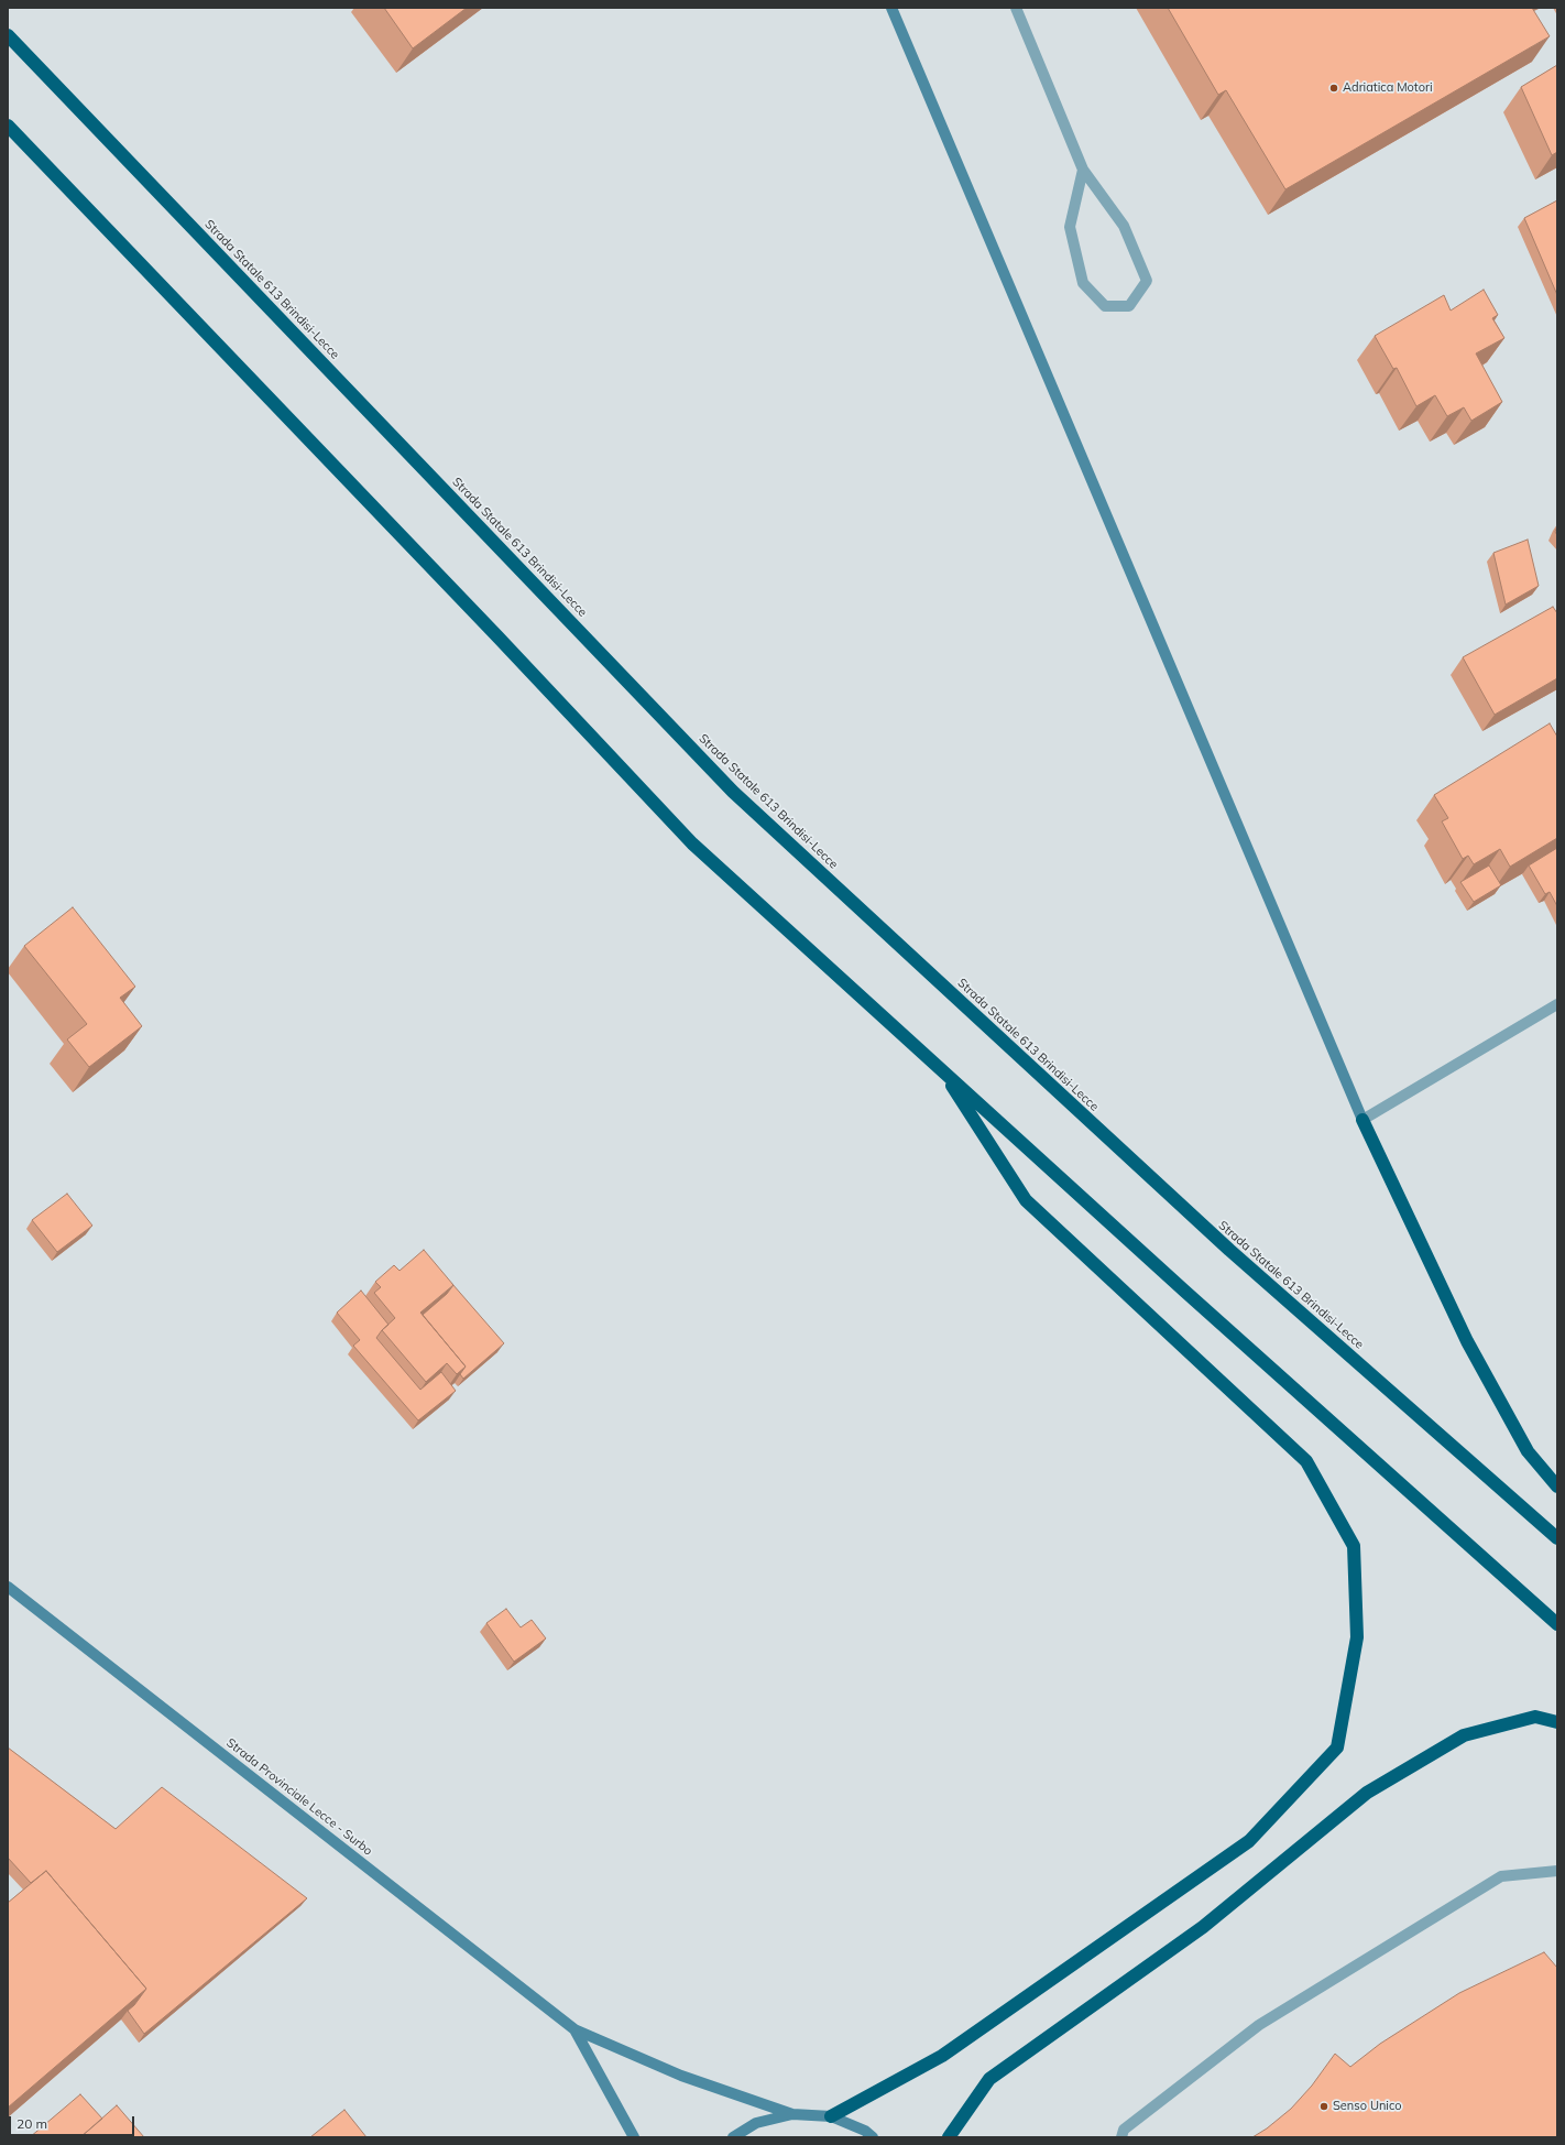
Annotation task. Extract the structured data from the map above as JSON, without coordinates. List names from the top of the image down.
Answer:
{
  "streets": {
    "highway": ["Strada Statale 613 Brindisi-Lecce"],
    "street": ["Strada Provinciale Lecce - Surbo"]
  },
  "places": ["Adriatica Motori", "Senso Unico"],
  "scale_bar": "20 m"
}
